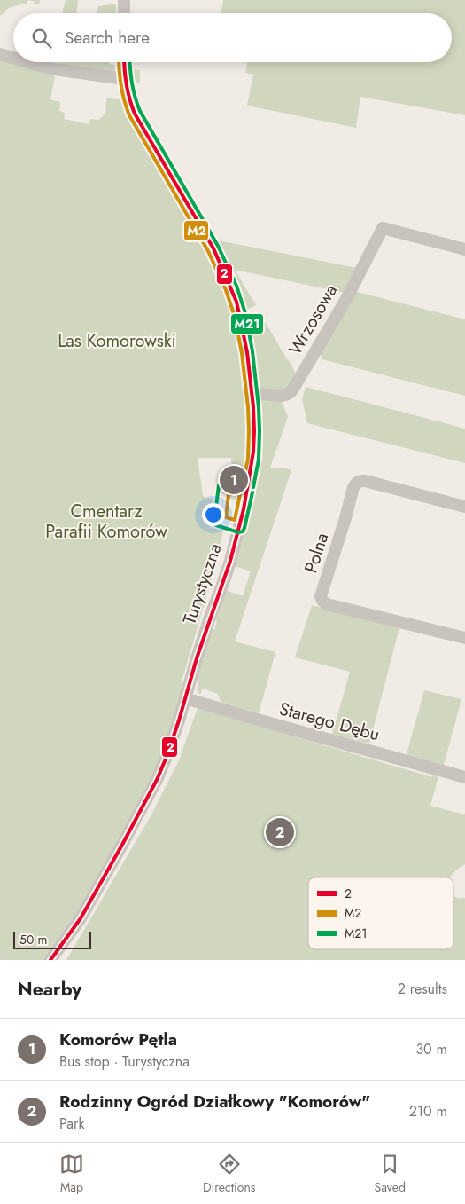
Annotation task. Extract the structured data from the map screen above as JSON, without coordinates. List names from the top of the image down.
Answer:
{
  "streets": {
    "street": [
      "Wrzosowa",
      "Polna",
      "Turystyczna",
      "Starego Dębu"
    ]
  },
  "crossings": [
    ["Wrzosowa", "Turystyczna"],
    ["Turystyczna", "Starego Dębu"]
  ],
  "parks": ["Las Komorowski", "Cmentarz Parafii Komorów"],
  "lines": ["transit line 2", "transit line M2", "transit line M21"],
  "legend": ["2", "M2", "M21"],
  "scale_bar": "50 m",
  "page": {
    "search": "Search here",
    "pins": ["1", "2"],
    "scale": "50 m",
    "heading": ["Nearby", "2 results"],
    "list": [
      {
        "mark": "1",
        "name": "Komorów Pętla",
        "note": "Bus stop · Turystyczna",
        "value": "30 m"
      },
      {
        "mark": "2",
        "name": "Rodzinny Ogród Działkowy \"Komorów\"",
        "note": "Park",
        "value": "210 m"
      }
    ],
    "nav": ["Map", "Directions", "Saved"]
  }
}
